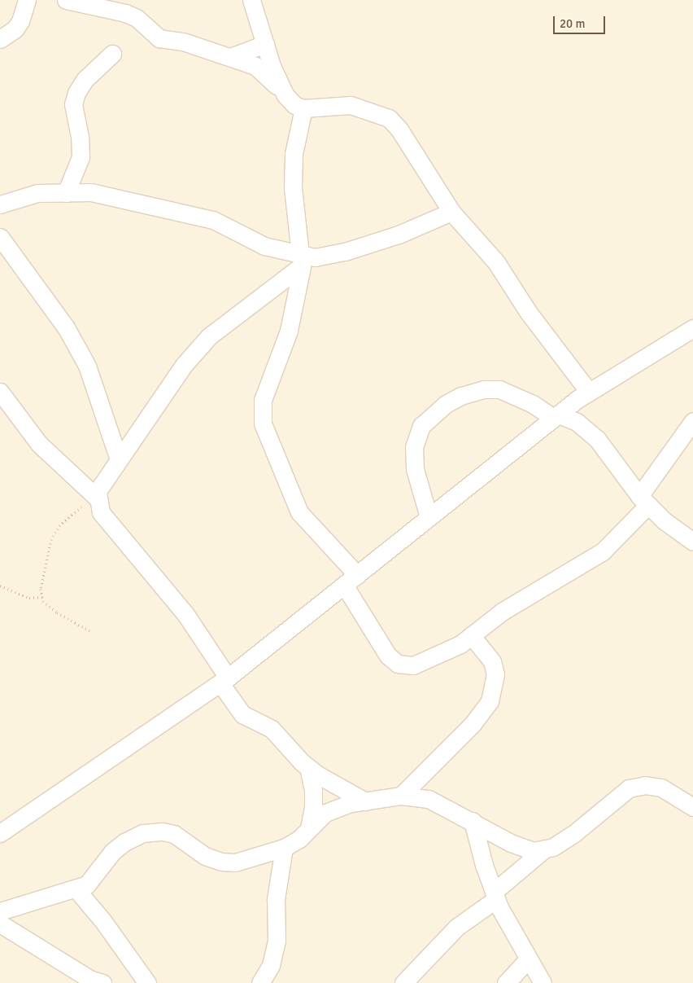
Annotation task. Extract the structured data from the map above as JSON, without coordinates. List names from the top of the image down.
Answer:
{
  "scale_bar": "20 m"
}
